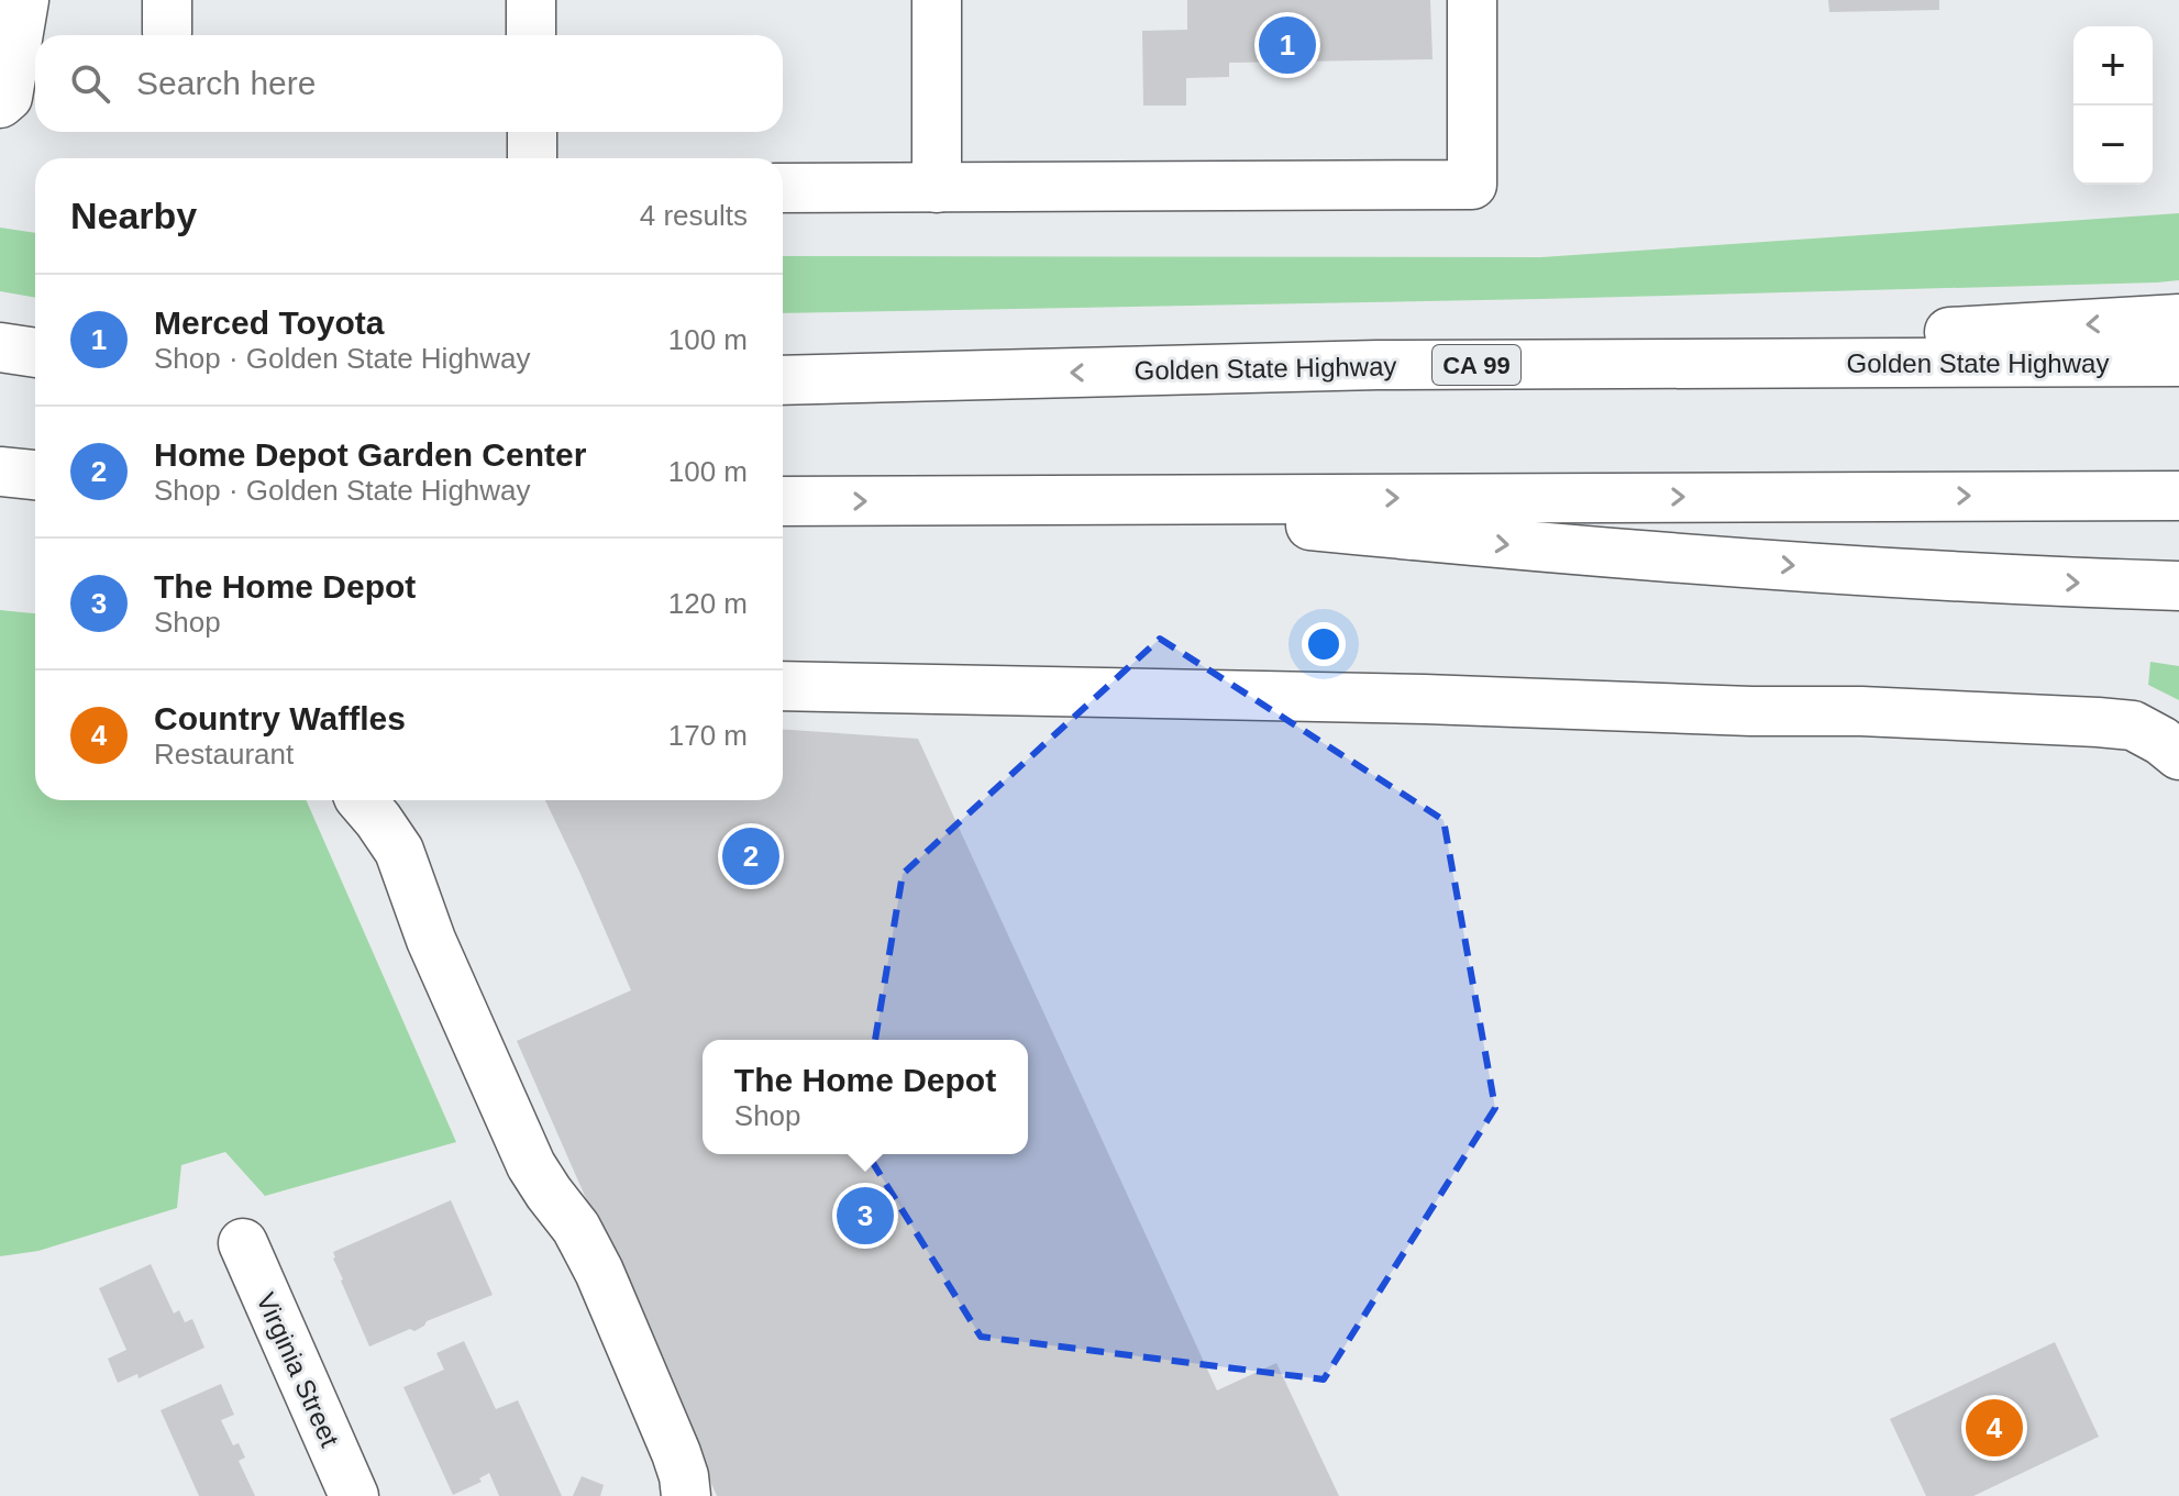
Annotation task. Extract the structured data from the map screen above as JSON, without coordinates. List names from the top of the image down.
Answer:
{
  "streets": {
    "main road": ["Golden State Highway", "CA 99", "Virginia Street"]
  },
  "page": {
    "pins": [
      "1",
      "2",
      "3",
      "4"
    ],
    "map_buttons": ["+", "−"],
    "search": "Search here",
    "heading": ["Nearby", "4 results"],
    "list": [
      {
        "mark": "1",
        "name": "Merced Toyota",
        "note": "Shop · Golden State Highway",
        "value": "100 m"
      },
      {
        "mark": "2",
        "name": "Home Depot Garden Center",
        "note": "Shop · Golden State Highway",
        "value": "100 m"
      },
      {
        "mark": "3",
        "name": "The Home Depot",
        "note": "Shop",
        "value": "120 m"
      },
      {
        "mark": "4",
        "name": "Country Waffles",
        "note": "Restaurant",
        "value": "170 m"
      }
    ],
    "popup": ["The Home Depot", "Shop"]
  }
}
